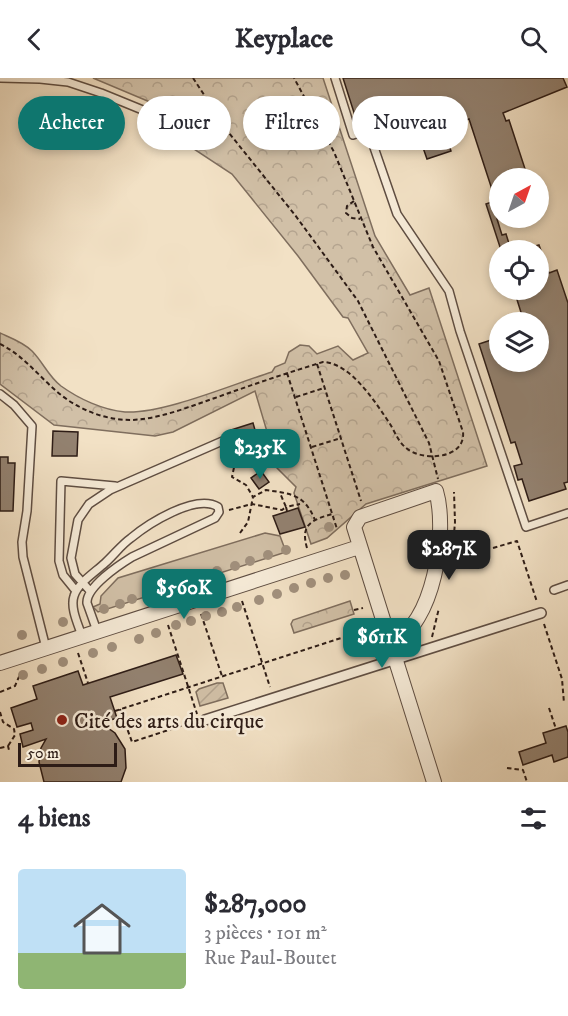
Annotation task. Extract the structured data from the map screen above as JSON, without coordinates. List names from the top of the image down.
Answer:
{
  "places": ["Cité des arts du cirque"],
  "scale_bar": "50 m",
  "north": "top right",
  "page": {
    "header": "Keyplace",
    "chip": [
      "Acheter",
      "Louer",
      "Filtres",
      "Nouveau"
    ],
    "price": [
      "$235K",
      "$287K",
      "$560K",
      "$611K"
    ],
    "scale": "50 m",
    "heading": "4 biens",
    "list": [
      {
        "name": "$287,000",
        "note": "3 pièces · 101 m² · Rue Paul-Boutet"
      }
    ]
  }
}
